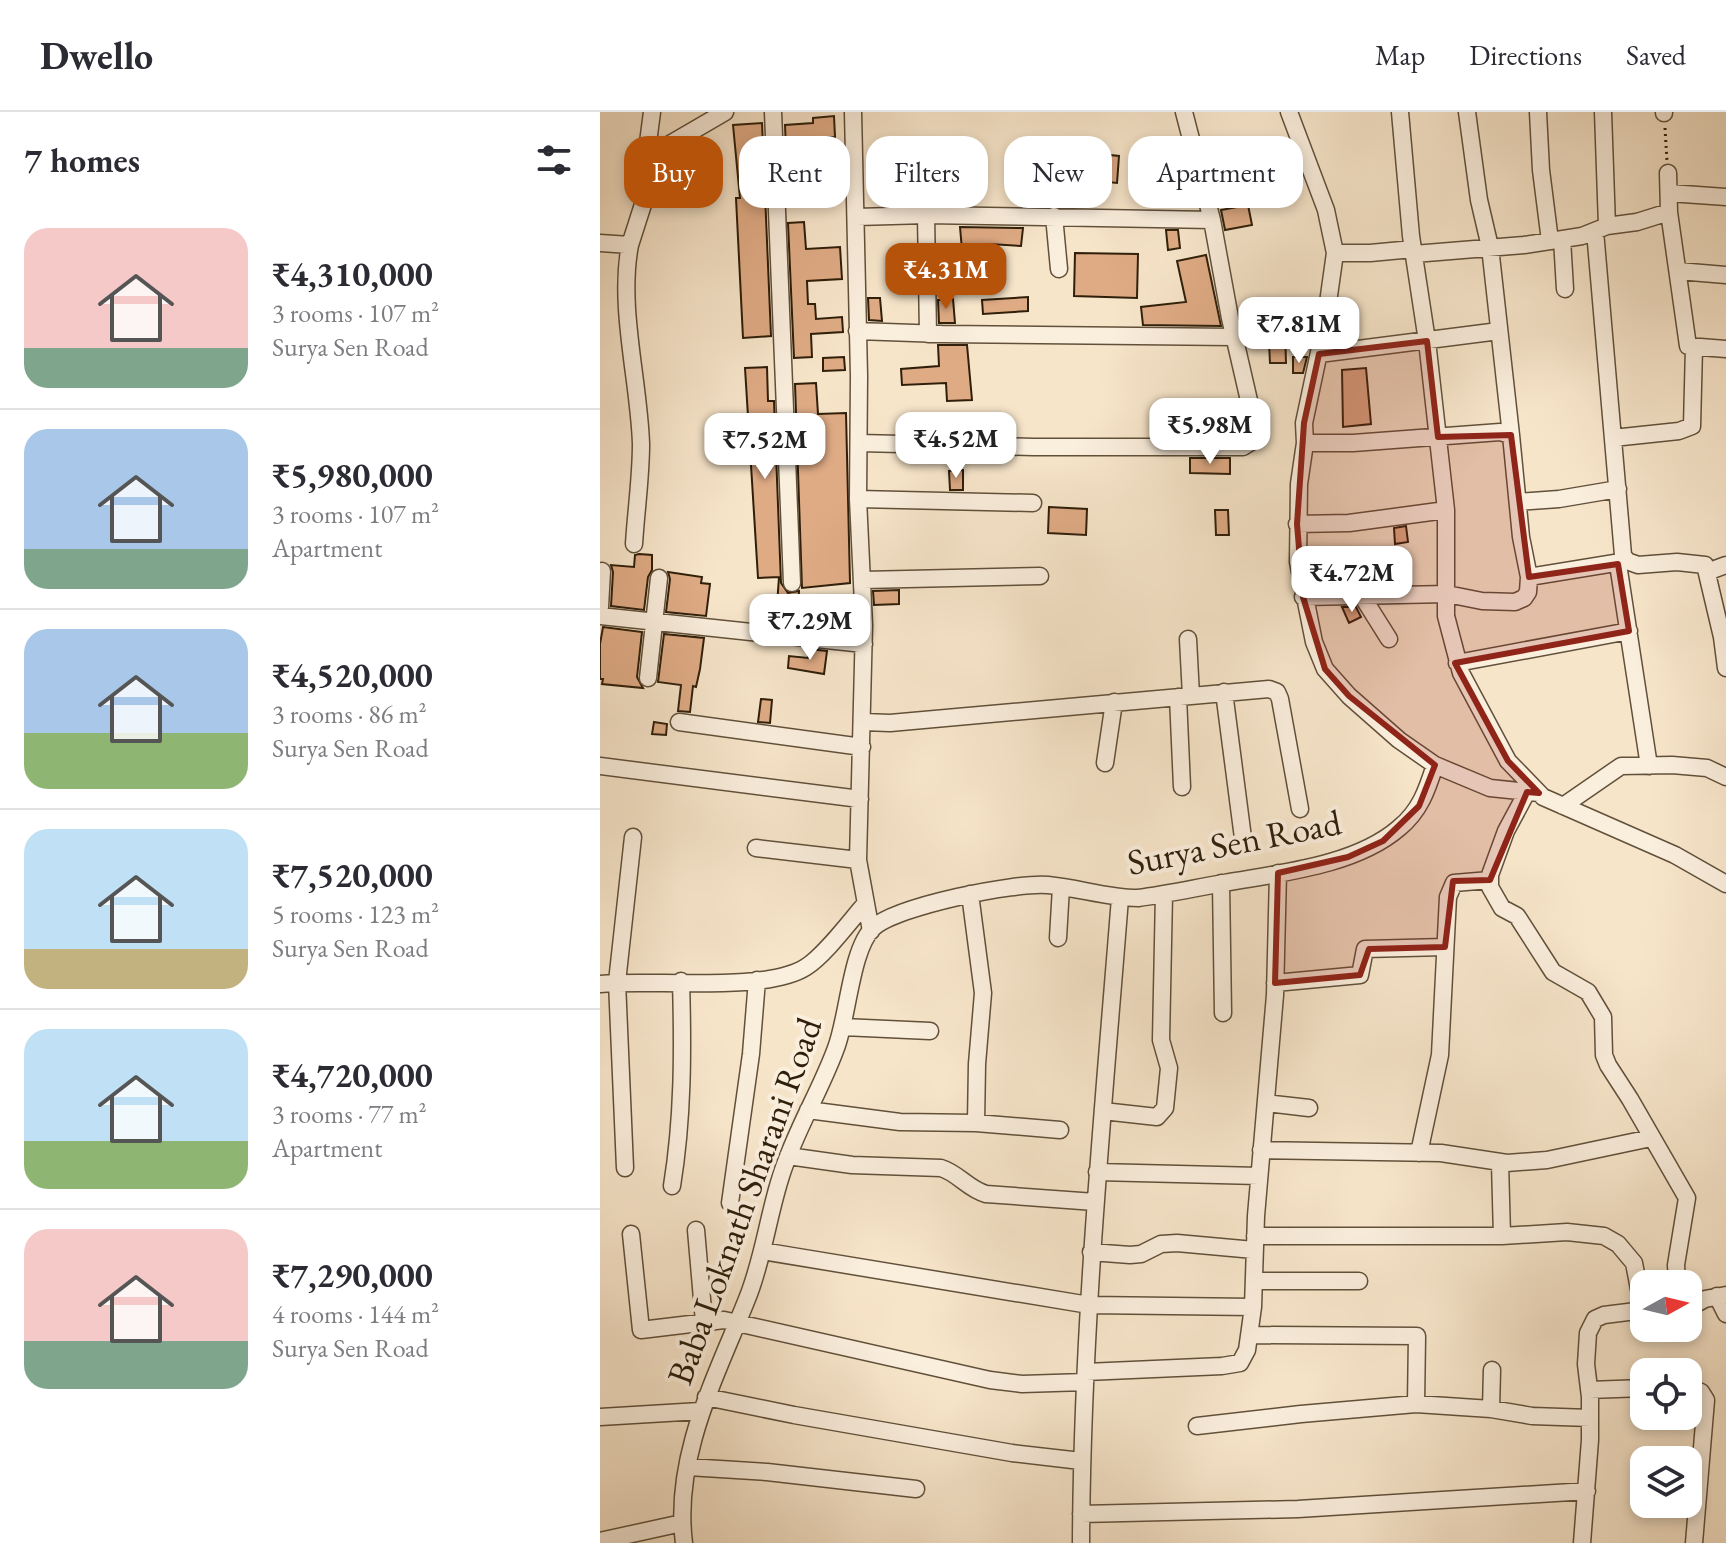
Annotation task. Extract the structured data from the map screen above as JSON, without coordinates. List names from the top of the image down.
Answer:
{
  "streets": {
    "street": ["Surya Sen Road", "Baba Loknath Sharani Road"]
  },
  "crossings": [
    ["Surya Sen Road", "Baba Loknath Sharani Road"]
  ],
  "north": "right",
  "page": {
    "header": "Dwello",
    "nav": ["Map", "Directions", "Saved"],
    "heading": "7 homes",
    "chip": [
      "Buy",
      "Rent",
      "Filters",
      "New",
      "Apartment"
    ],
    "list": [
      {
        "name": "₹4,310,000",
        "note": "3 rooms · 107 m² · Surya Sen Road"
      },
      {
        "name": "₹5,980,000",
        "note": "3 rooms · 107 m² · Apartment"
      },
      {
        "name": "₹4,520,000",
        "note": "3 rooms · 86 m² · Surya Sen Road"
      },
      {
        "name": "₹7,520,000",
        "note": "5 rooms · 123 m² · Surya Sen Road"
      },
      {
        "name": "₹4,720,000",
        "note": "3 rooms · 77 m² · Apartment"
      },
      {
        "name": "₹7,290,000",
        "note": "4 rooms · 144 m² · Surya Sen Road"
      }
    ],
    "price": [
      "₹4.31M",
      "₹7.81M",
      "₹5.98M",
      "₹4.52M",
      "₹7.52M",
      "₹4.72M",
      "₹7.29M"
    ]
  }
}
